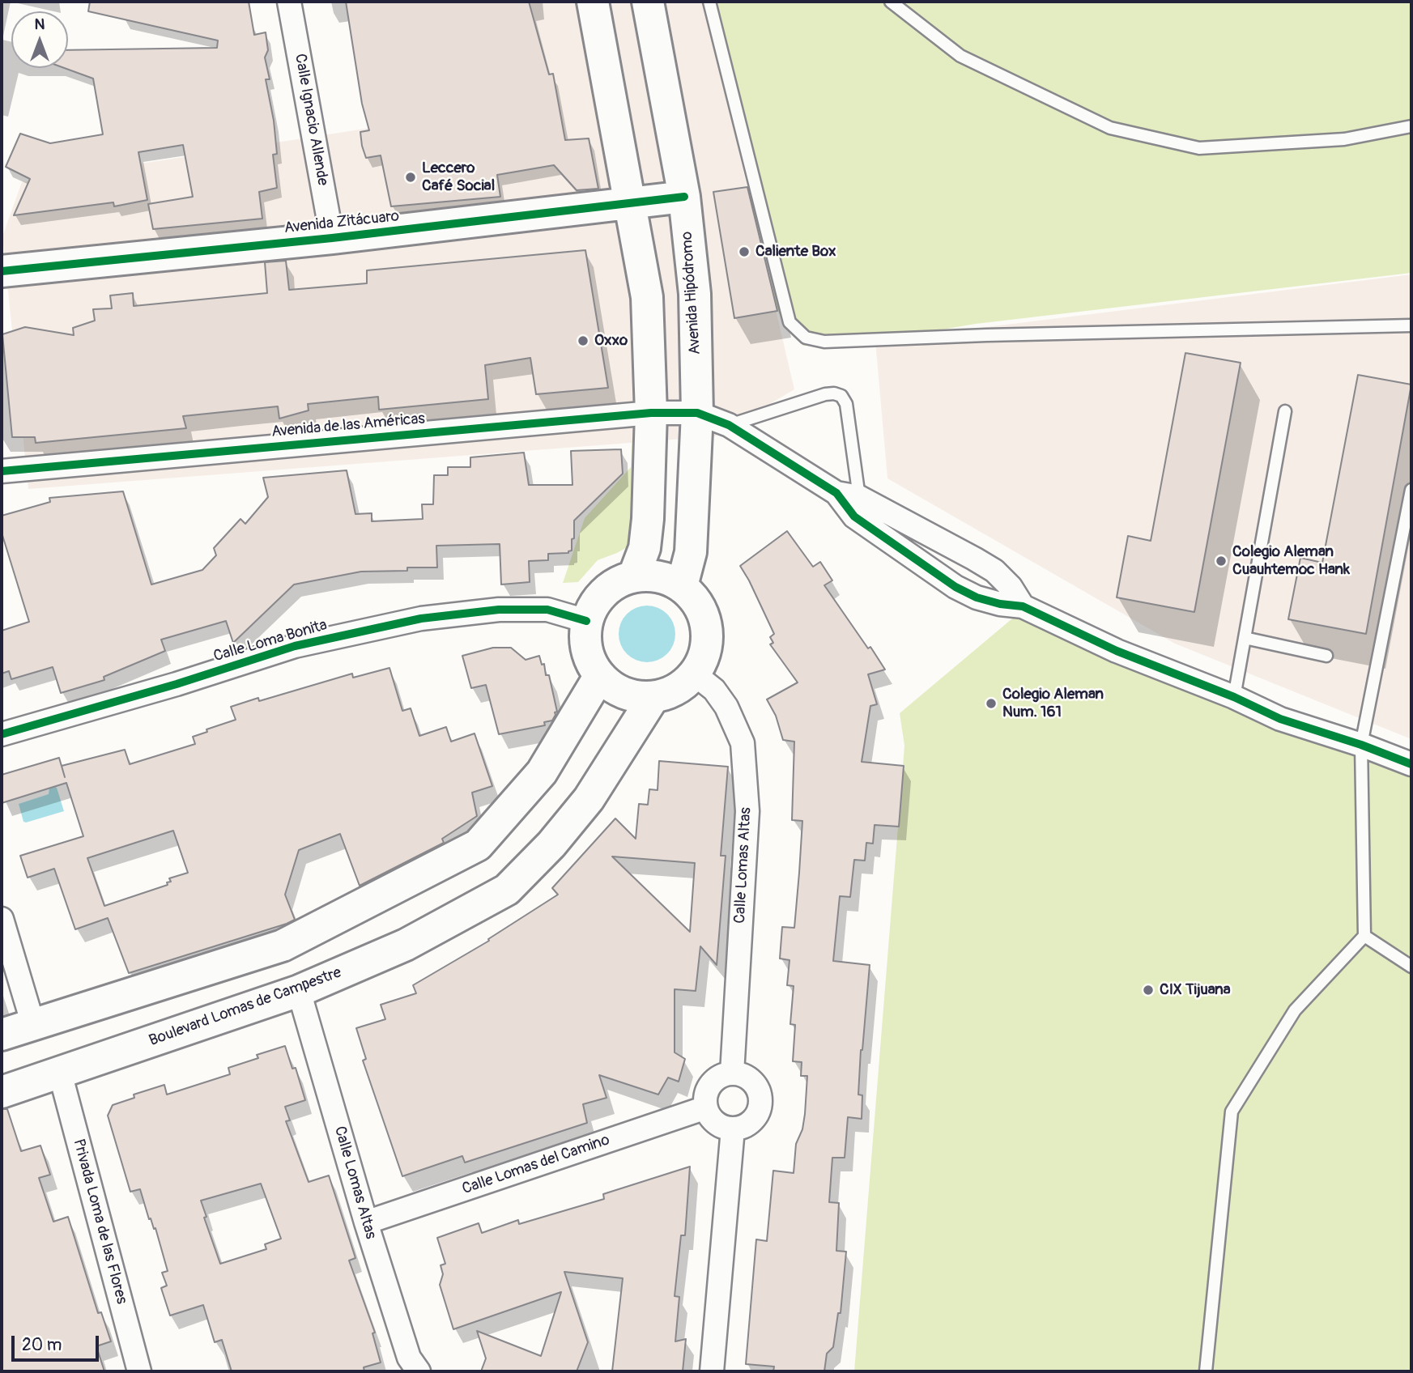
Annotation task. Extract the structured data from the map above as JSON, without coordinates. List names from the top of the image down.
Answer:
{
  "streets": {
    "main road": ["Avenida Zitácuaro", "Avenida Hipódromo", "Boulevard Lomas de Campestre"],
    "street": [
      "Calle Ignacio Allende",
      "Avenida de las Américas",
      "Calle Loma Bonita",
      "Calle Lomas Altas",
      "Calle Lomas del Camino",
      "Privada Loma de las Flores"
    ]
  },
  "crossings": [
    ["Calle Ignacio Allende", "Avenida Zitácuaro"],
    ["Avenida Zitácuaro", "Avenida Hipódromo"],
    ["Avenida Hipódromo", "Avenida de las Américas"],
    ["Avenida Hipódromo", "Calle Loma Bonita"],
    ["Avenida Hipódromo", "Calle Lomas Altas"],
    ["Avenida Hipódromo", "Boulevard Lomas de Campestre"],
    ["Calle Loma Bonita", "Calle Lomas Altas"],
    ["Calle Loma Bonita", "Boulevard Lomas de Campestre"],
    ["Calle Lomas Altas", "Boulevard Lomas de Campestre"],
    ["Calle Lomas Altas", "Calle Lomas del Camino"],
    ["Boulevard Lomas de Campestre", "Privada Loma de las Flores"]
  ],
  "places": [
    "Leccero Café Social",
    "Caliente Box",
    "Oxxo",
    "Colegio Aleman Cuauhtemoc Hank",
    "Colegio Aleman Num. 161",
    "CIX Tijuana"
  ],
  "scale_bar": "20 m",
  "north": "top"
}
